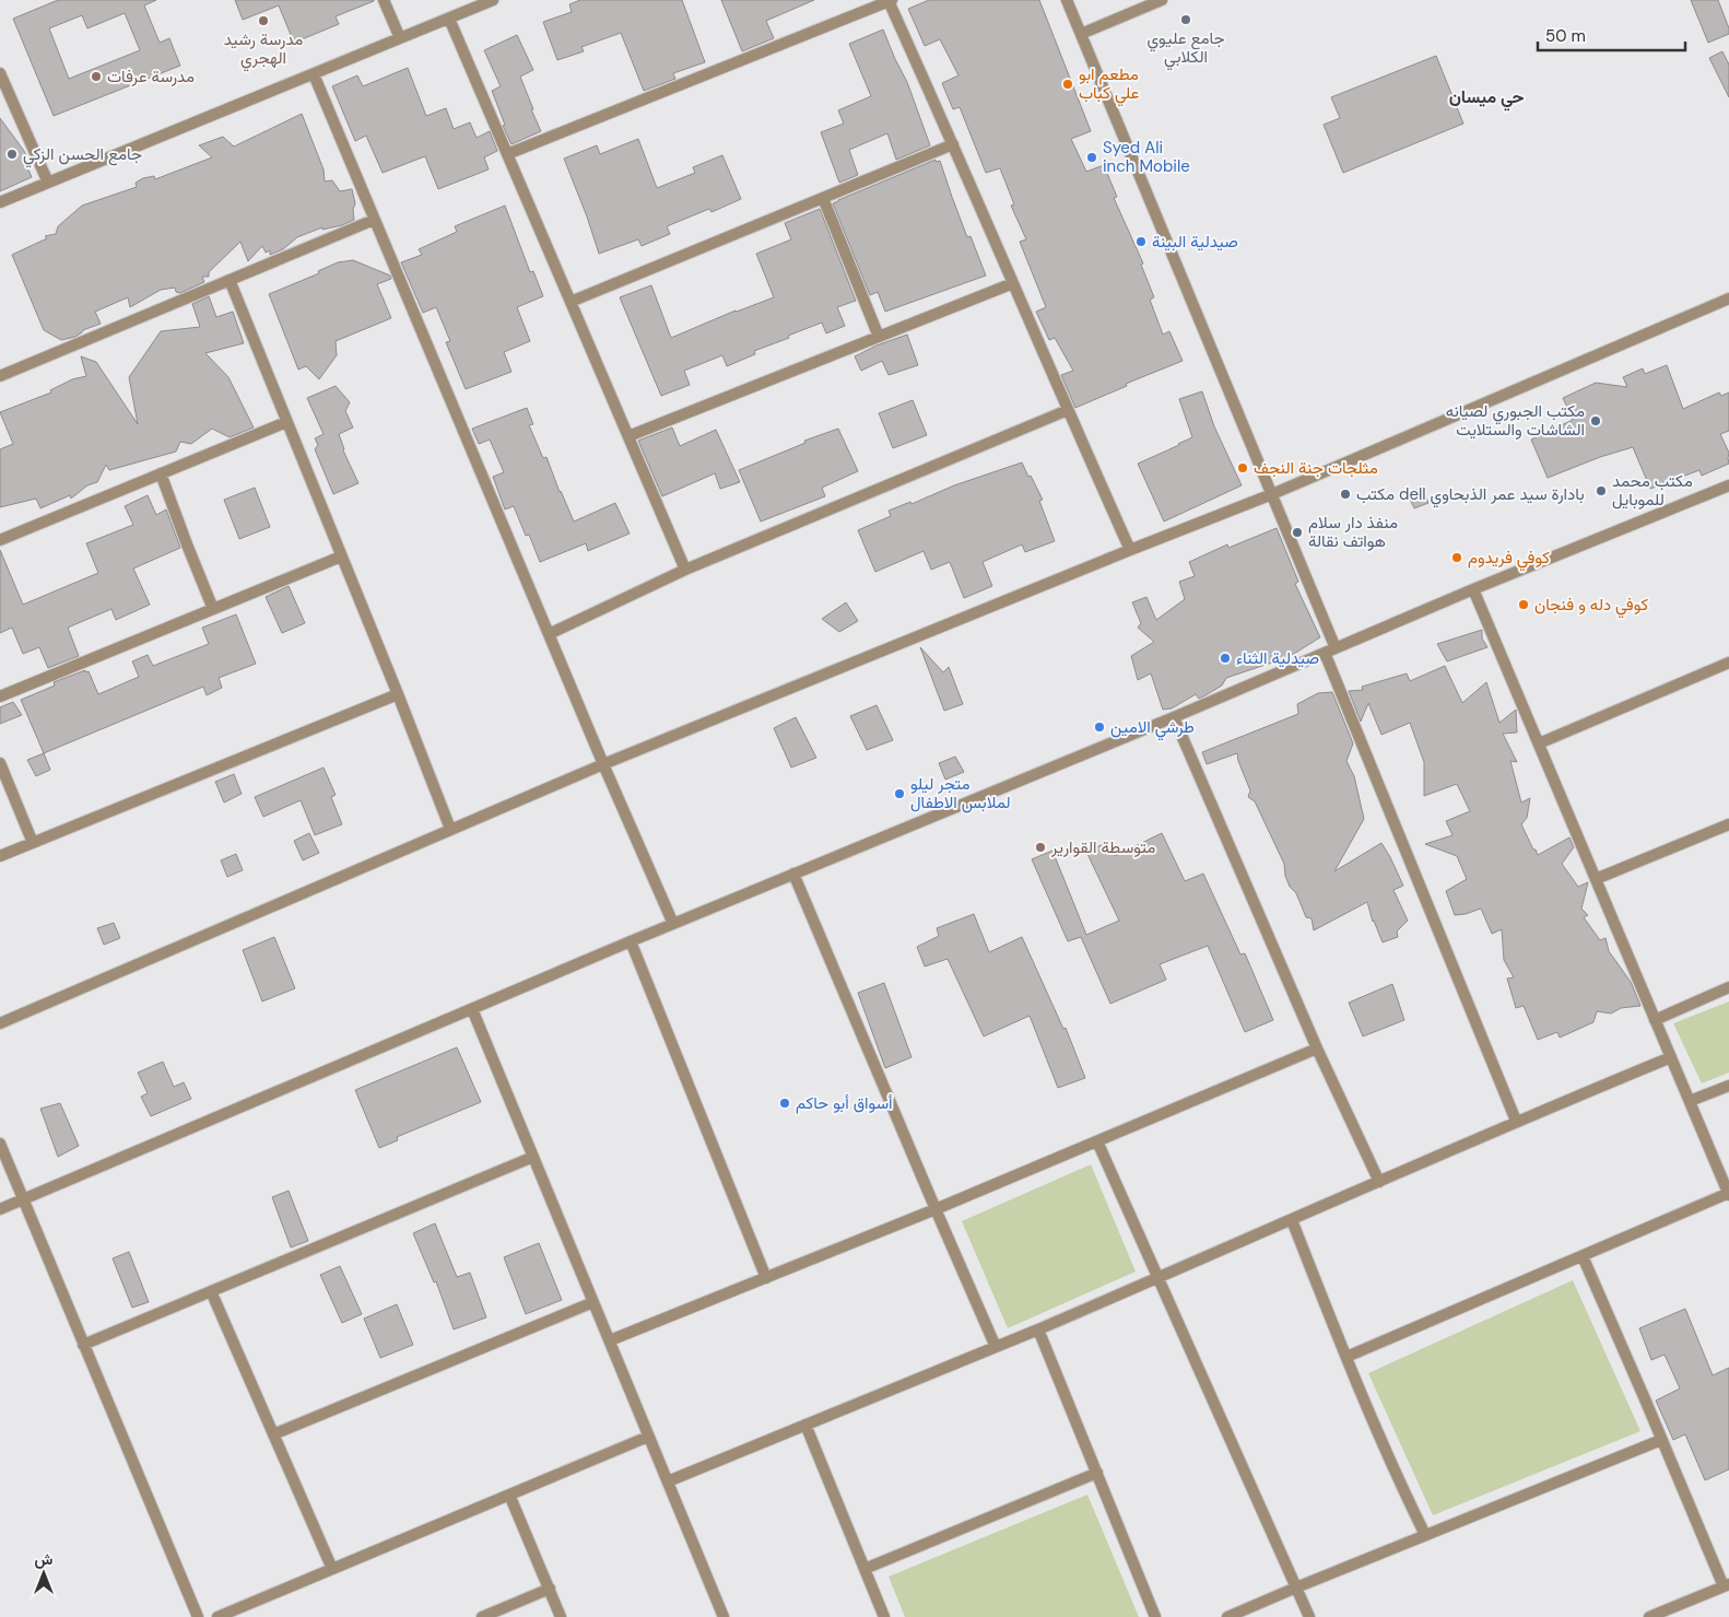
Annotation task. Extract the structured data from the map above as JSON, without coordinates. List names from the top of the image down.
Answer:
{
  "districts": ["حي ميسان"],
  "places": [
    "جامع عليوي الكلابي",
    "مدرسة رشيد الهجري",
    "مدرسة عرفات",
    "مطعم ابو علي كباب",
    "جامع الحسن الزكي",
    "Syed Ali inch Mobile",
    "صيدلية البينة",
    "مكتب الجبوري لصيانه الشاشات والستلايت",
    "مثلجات جنة النجف",
    "مكتب محمد للموبايل",
    "مكتب dell بادارة سيد عمر الذبحاوي",
    "منفذ دار سلام هواتف نقالة",
    "كوفي فريدوم",
    "كوفي دله و فنجان",
    "صيدلية الثناء",
    "طرشي الامين",
    "متجر ليلو لملابس الاطفال",
    "متوسطة القوارير",
    "أسواق أبو حاكم"
  ],
  "scale_bar": "50 m",
  "north": "top"
}
